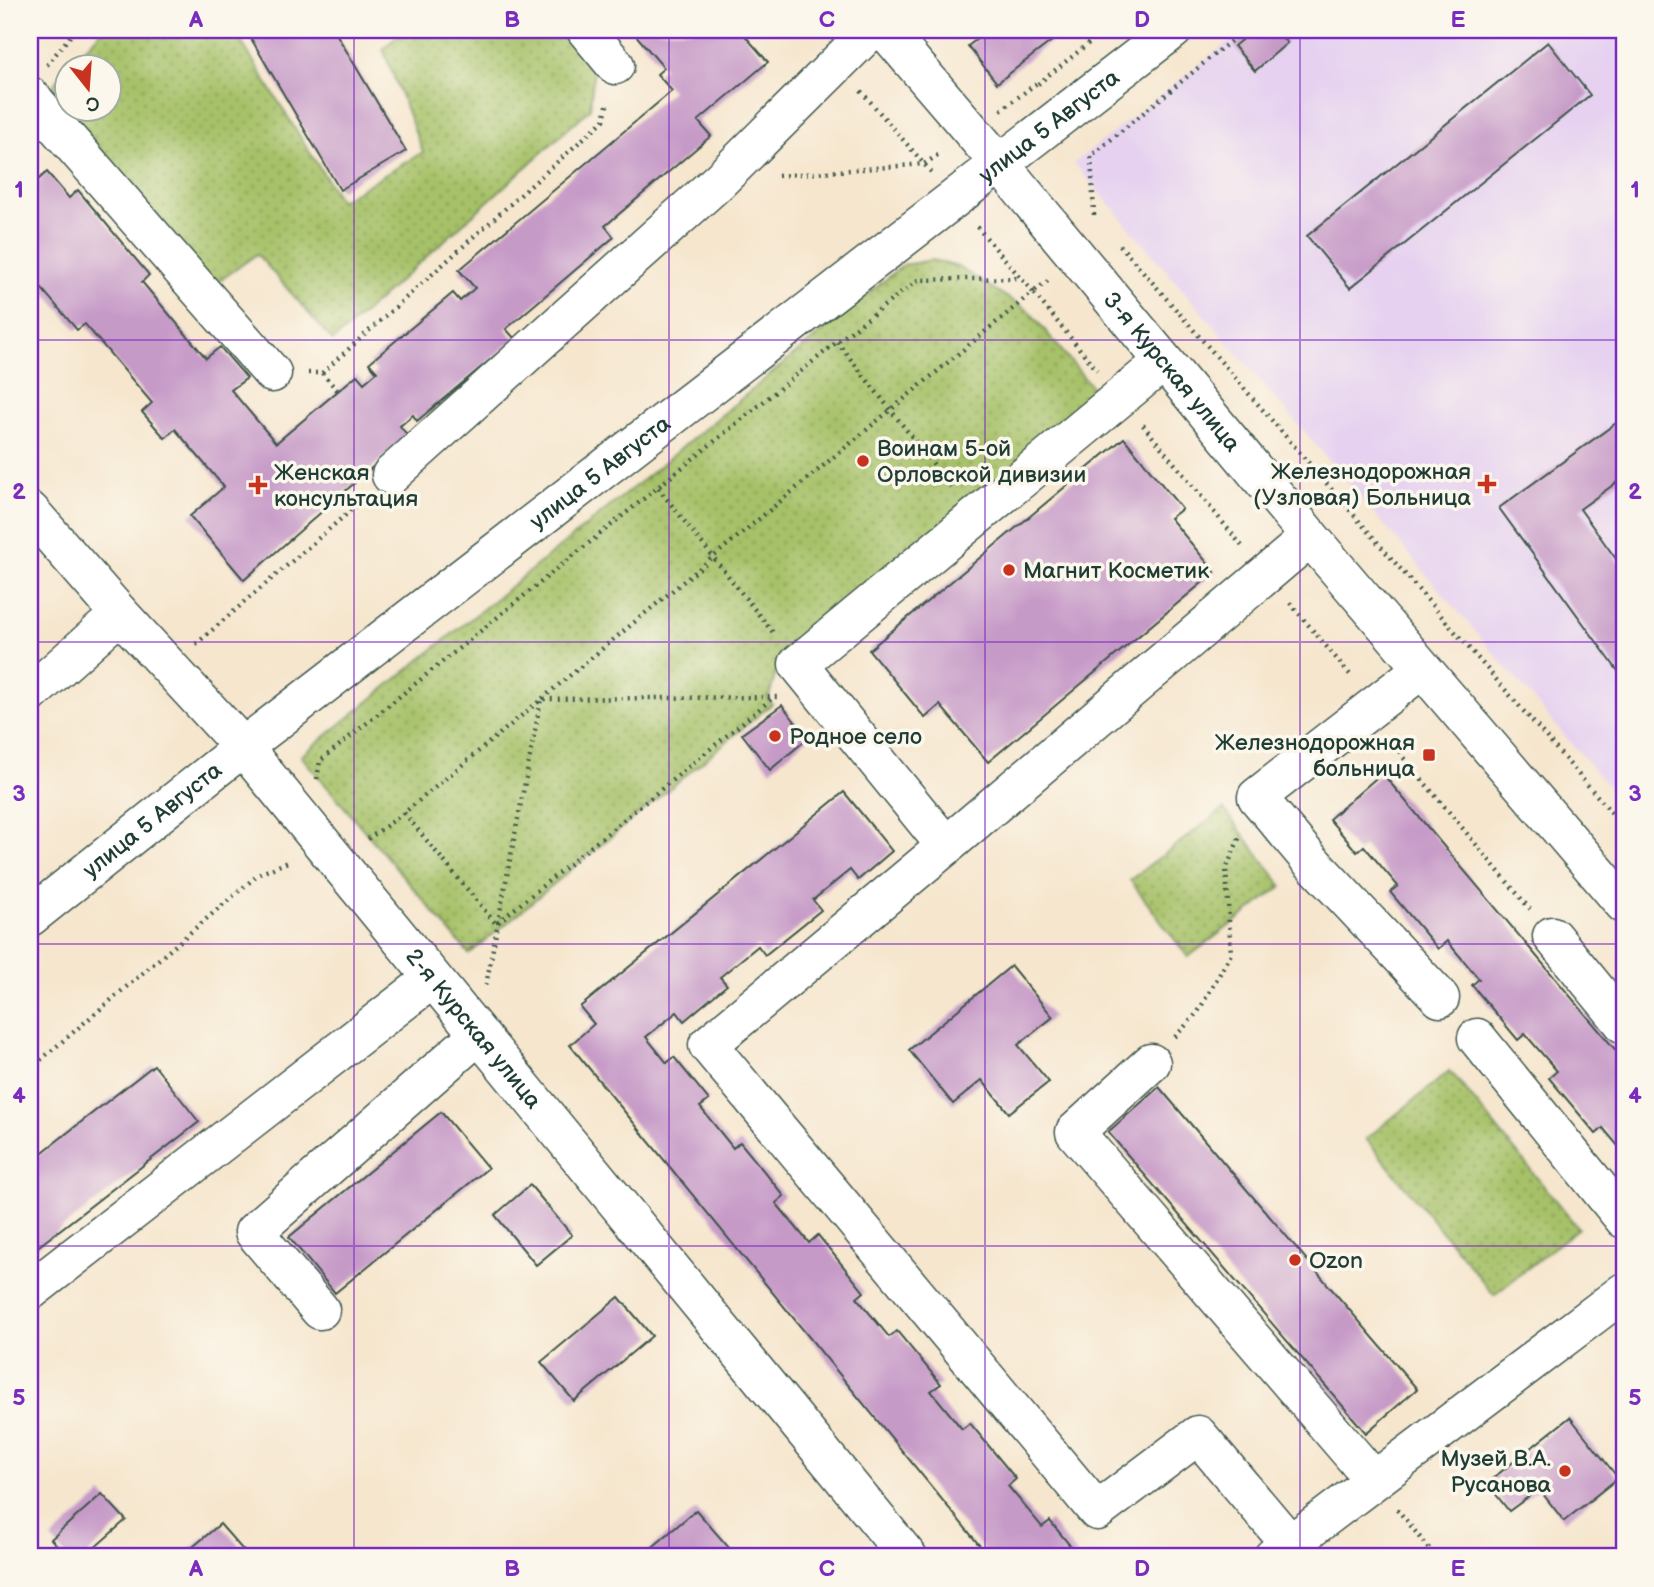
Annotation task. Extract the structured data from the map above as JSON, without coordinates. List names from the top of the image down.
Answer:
{
  "streets": {
    "main road": ["улица 5 Августа", "3-я Курская улица", "2-я Курская улица"]
  },
  "crossings": [
    ["улица 5 Августа", "3-я Курская улица"],
    ["улица 5 Августа", "2-я Курская улица"]
  ],
  "places": {
    "other": [
      "Воинам 5-ой Орловской дивизии",
      "Магнит Косметик",
      "Родное село",
      "Ozon",
      "Музей В.А. Русанова"
    ],
    "health": ["Железнодорожная (Узловая) Больница", "Женская консультация"],
    "transit": ["Железнодорожная больница"]
  },
  "north": "bottom",
  "grid": {
    "columns": [
      "A",
      "B",
      "C",
      "D",
      "E"
    ],
    "rows": [
      "1",
      "2",
      "3",
      "4",
      "5"
    ]
  }
}
